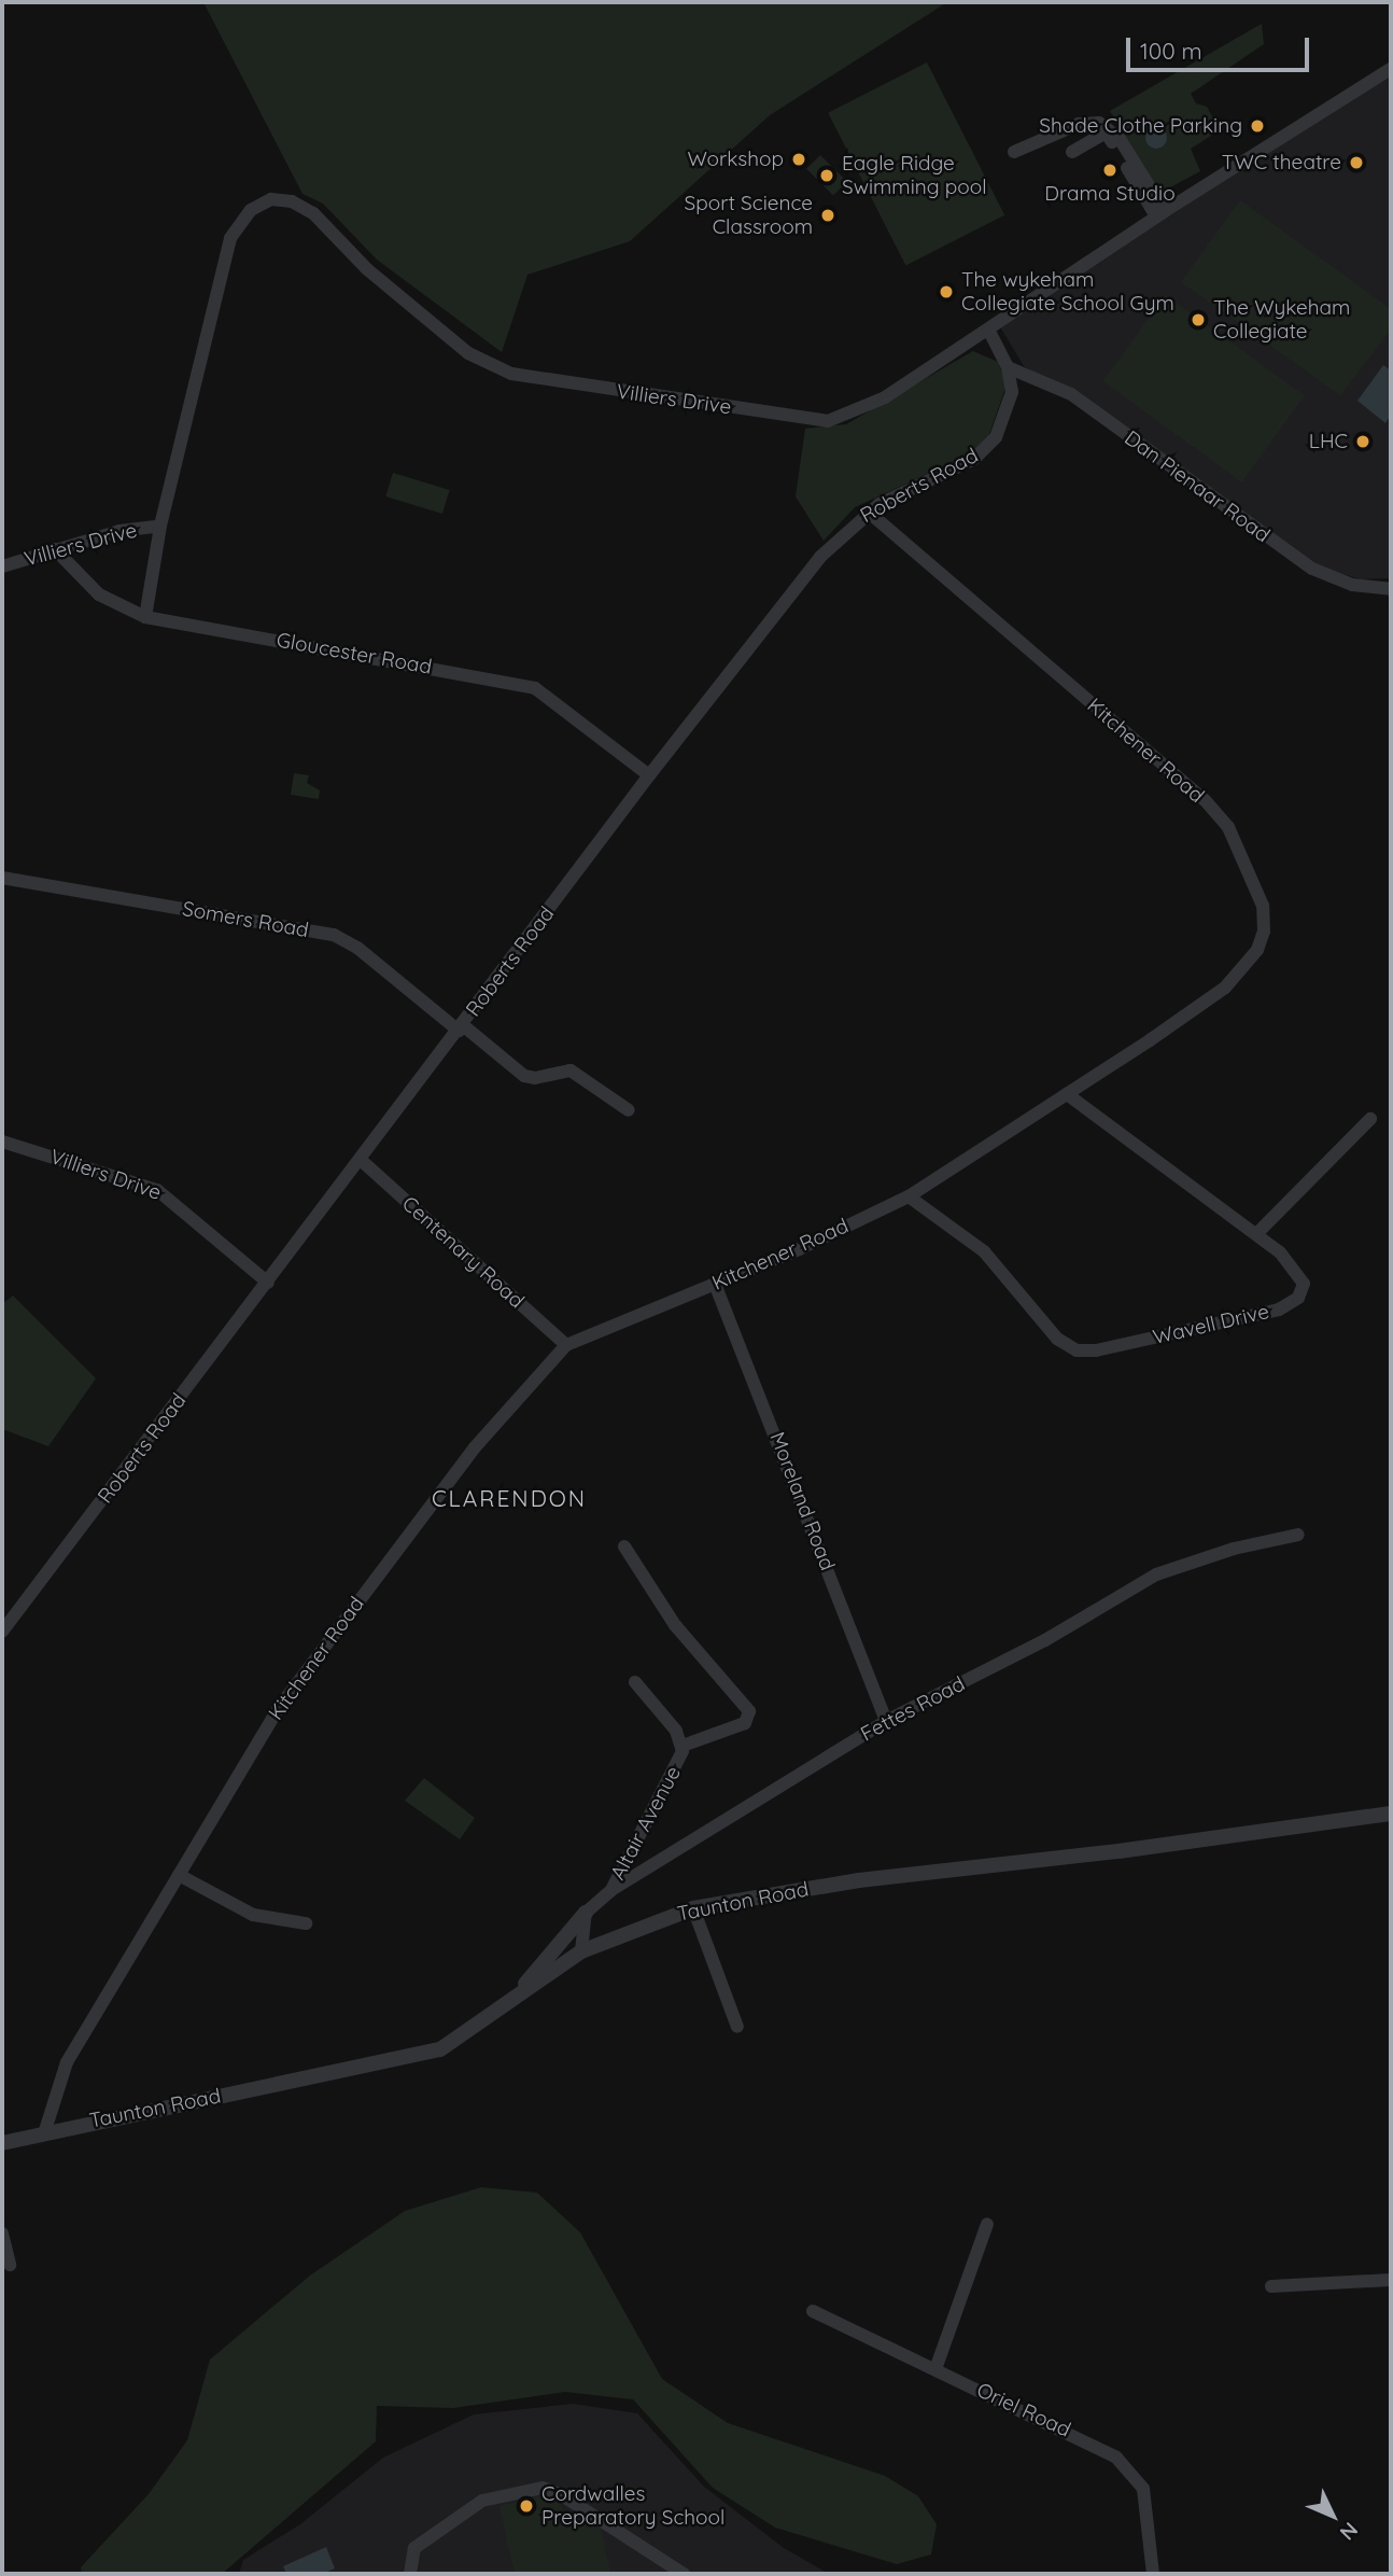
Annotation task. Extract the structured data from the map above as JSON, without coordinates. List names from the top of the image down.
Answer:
{
  "streets": {
    "street": [
      "Villiers Drive",
      "Roberts Road",
      "Dan Pienaar Road",
      "Gloucester Road",
      "Kitchener Road",
      "Somers Road",
      "Centenary Road",
      "Wavell Drive",
      "Moreland Road",
      "Fettes Road",
      "Altair Avenue",
      "Taunton Road",
      "Oriel Road"
    ]
  },
  "crossings": [
    ["Villiers Drive", "Roberts Road"],
    ["Villiers Drive", "Gloucester Road"],
    ["Roberts Road", "Dan Pienaar Road"],
    ["Roberts Road", "Gloucester Road"],
    ["Roberts Road", "Kitchener Road"],
    ["Roberts Road", "Somers Road"],
    ["Roberts Road", "Centenary Road"],
    ["Kitchener Road", "Centenary Road"],
    ["Kitchener Road", "Wavell Drive"],
    ["Kitchener Road", "Moreland Road"],
    ["Kitchener Road", "Taunton Road"],
    ["Moreland Road", "Fettes Road"],
    ["Fettes Road", "Altair Avenue"]
  ],
  "districts": ["CLARENDON"],
  "places": [
    "Shade Clothe Parking",
    "Workshop",
    "TWC theatre",
    "Drama Studio",
    "Eagle Ridge Swimming pool",
    "Sport Science Classroom",
    "The wykeham Collegiate School Gym",
    "The Wykeham Collegiate",
    "LHC",
    "Cordwalles Preparatory School"
  ],
  "scale_bar": "100 m",
  "north": "bottom right"
}
